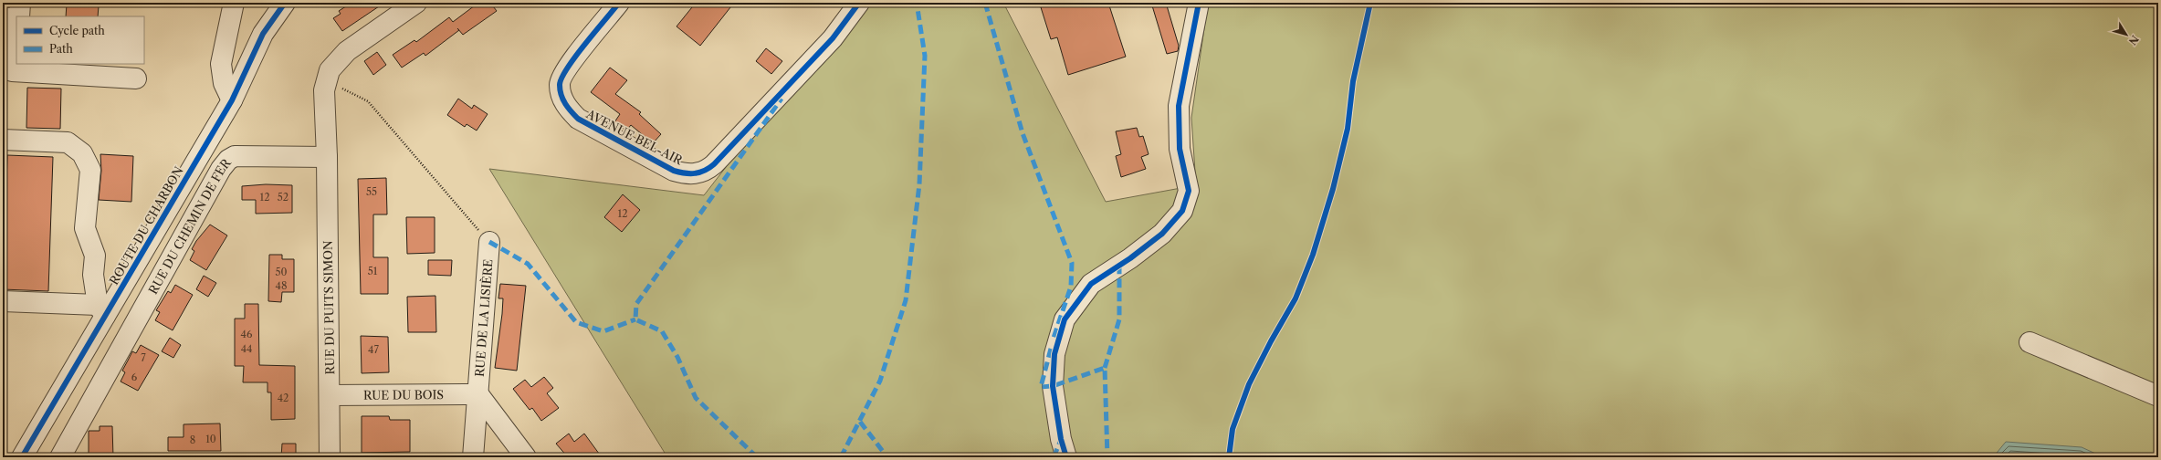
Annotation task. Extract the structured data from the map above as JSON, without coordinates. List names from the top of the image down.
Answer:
{
  "streets": {
    "street": [
      "AVENUE BEL-AIR",
      "ROUTE DU CHARBON",
      "RUE DU CHEMIN DE FER",
      "RUE DU PUITS SIMON",
      "RUE DE LA LISIÈRE",
      "RUE DU BOIS"
    ]
  },
  "crossings": [
    ["RUE DU CHEMIN DE FER", "RUE DU PUITS SIMON"],
    ["RUE DU PUITS SIMON", "RUE DU BOIS"],
    ["RUE DE LA LISIÈRE", "RUE DU BOIS"]
  ],
  "house_numbers": [
    "55",
    "12",
    "52",
    "12",
    "51",
    "50",
    "48",
    "46",
    "44",
    "47",
    "7",
    "6",
    "42",
    "10",
    "8"
  ],
  "legend": ["Cycle path", "Path"],
  "north": "bottom right"
}
